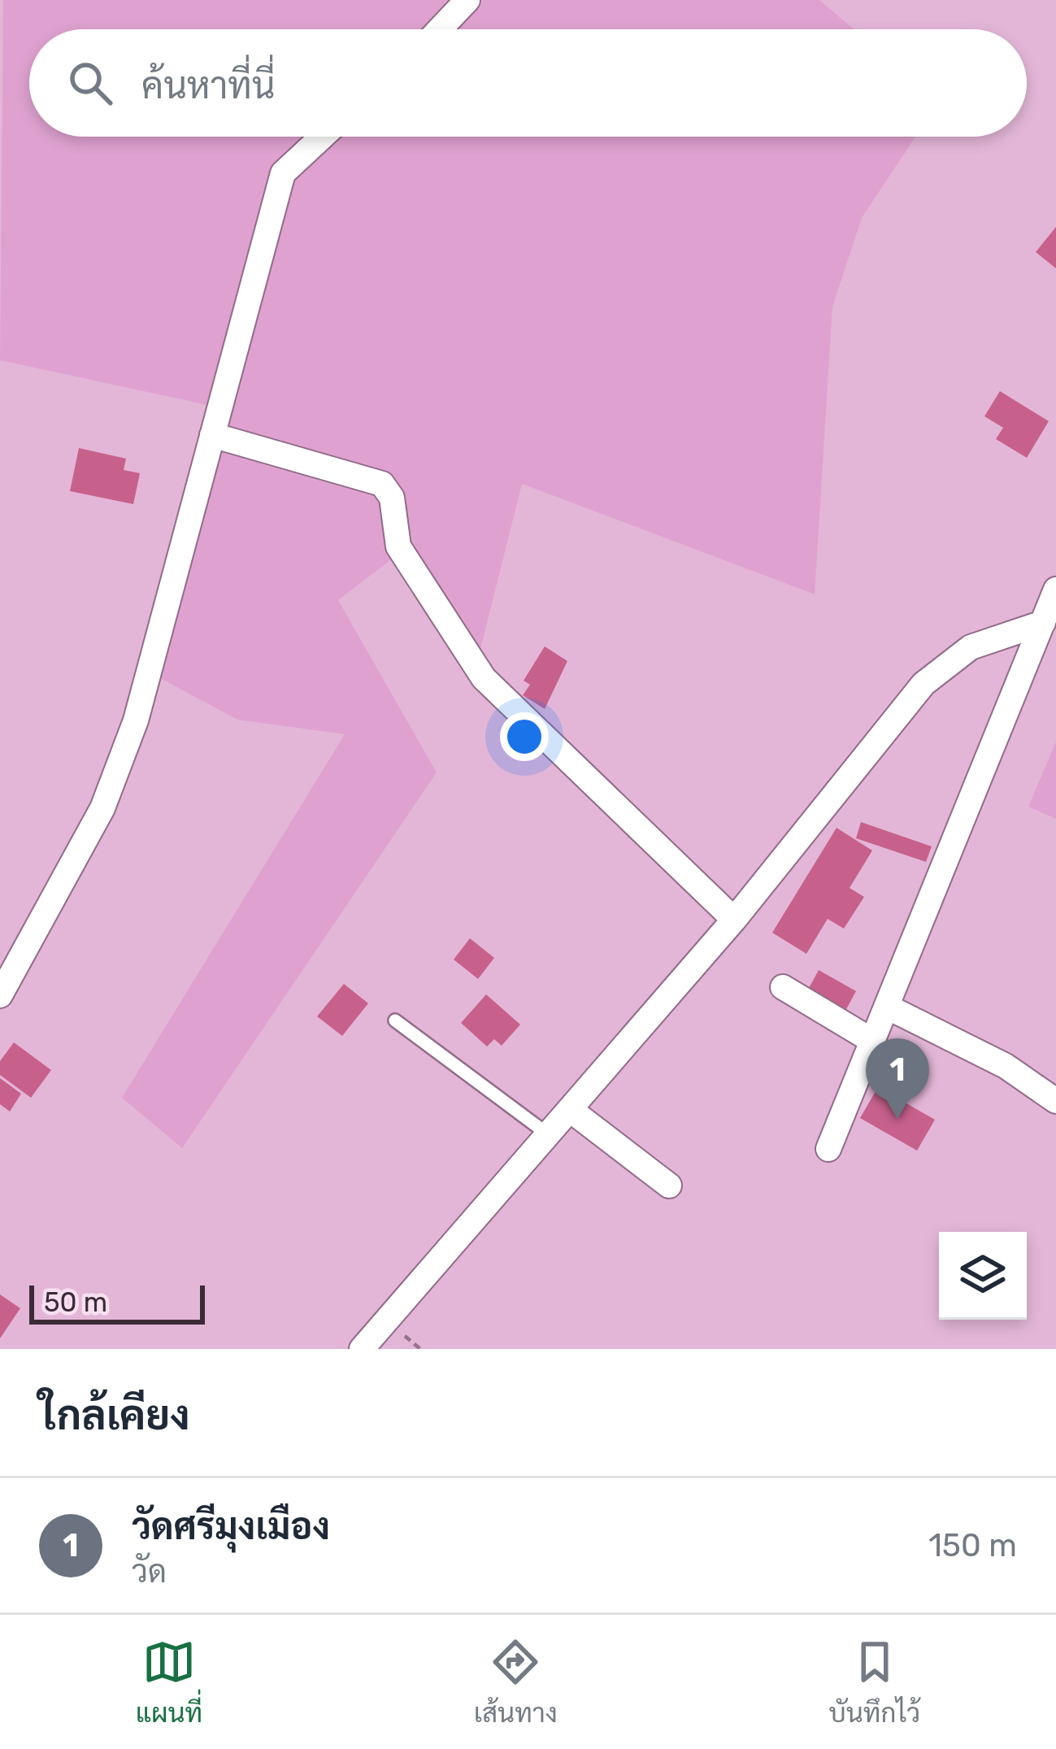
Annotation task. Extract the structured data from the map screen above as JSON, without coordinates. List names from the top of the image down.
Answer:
{
  "scale_bar": "50 m",
  "page": {
    "search": "ค้นหาที่นี่",
    "pins": "1",
    "scale": "50 m",
    "heading": "ใกล้เคียง",
    "list": [
      {
        "mark": "1",
        "name": "วัดศรีมุงเมือง",
        "note": "วัด",
        "value": "150 m"
      }
    ],
    "nav": ["แผนที่", "เส้นทาง", "บันทึกไว้"]
  }
}
